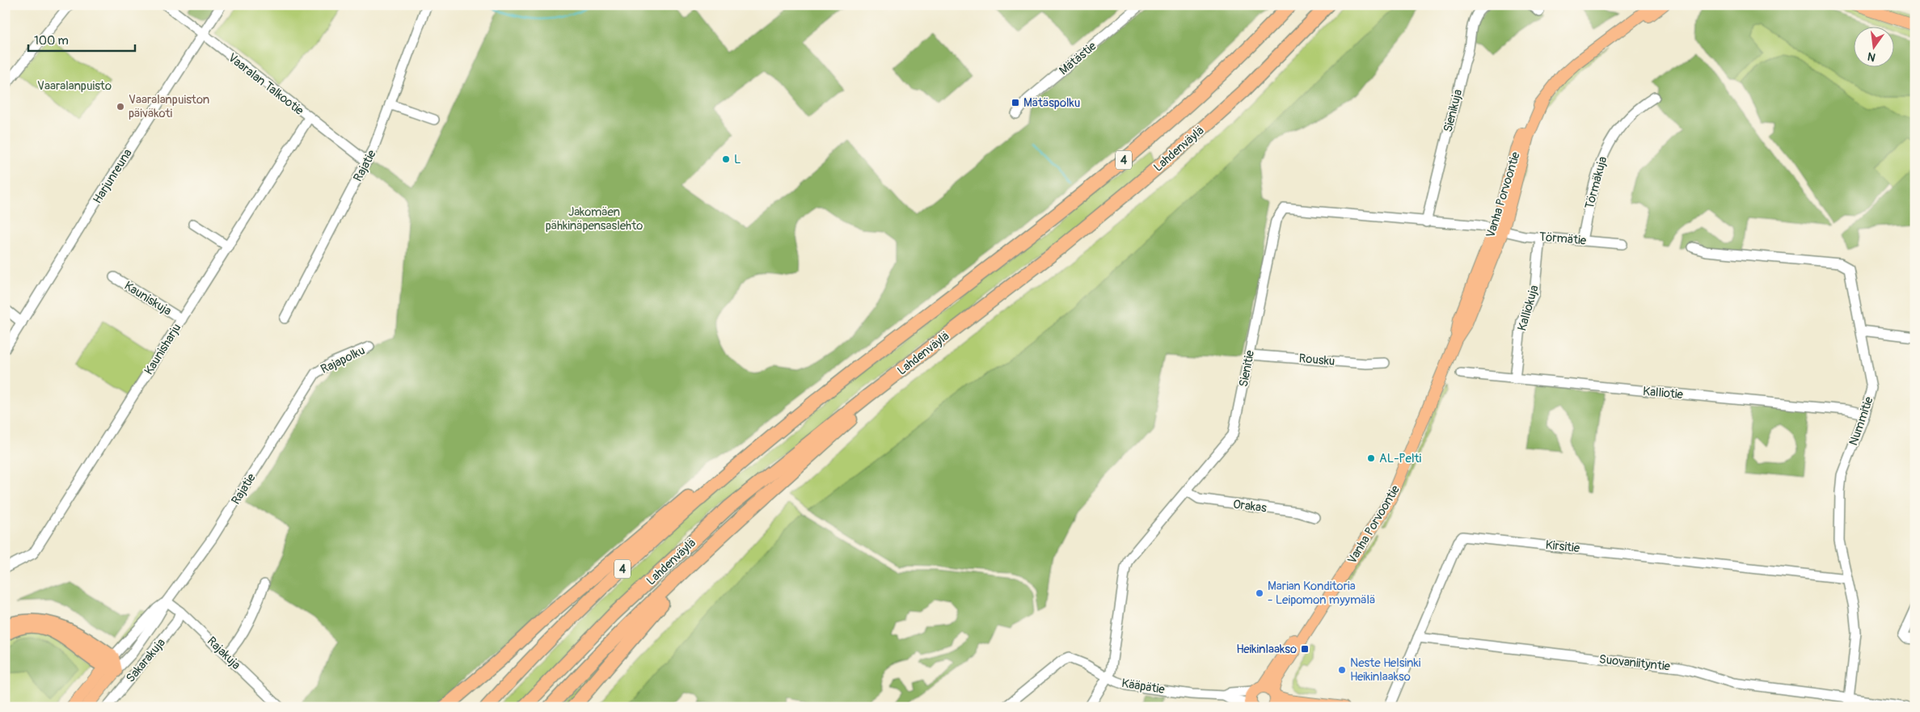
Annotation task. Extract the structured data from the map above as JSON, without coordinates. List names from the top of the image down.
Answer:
{
  "streets": {
    "highway": ["Lahdenväylä", "4"],
    "main road": ["Vanha Porvoontie"],
    "street": [
      "Mätästie",
      "Vaaralan Talkootie",
      "Sienikuja",
      "Rajatie",
      "Harjunreuna",
      "Törmäkuja",
      "Törmätie",
      "Kauniskuja",
      "Kalliokuja",
      "Kaunisharju",
      "Rajapolku",
      "Rousku",
      "Sienitie",
      "Kalliotie",
      "Nummitie",
      "Orakas",
      "Kirsitie",
      "Rajakuja",
      "Sakarakuja",
      "Suovaniityntie",
      "Kääpätie"
    ]
  },
  "crossings": [
    ["Vaaralan Talkootie", "Rajatie"],
    ["Vaaralan Talkootie", "Harjunreuna"],
    ["Vaaralan Talkootie", "Kaunisharju"],
    ["Sienikuja", "Sienitie"],
    ["Rajatie", "Rajapolku"],
    ["Rajatie", "Rajakuja"],
    ["Törmäkuja", "Törmätie"],
    ["Vanha Porvoontie", "Törmätie"],
    ["Vanha Porvoontie", "Sienitie"],
    ["Vanha Porvoontie", "Kääpätie"],
    ["Törmätie", "Kalliokuja"],
    ["Törmätie", "Sienitie"],
    ["Kauniskuja", "Kaunisharju"],
    ["Kalliokuja", "Kalliotie"],
    ["Rousku", "Sienitie"],
    ["Sienitie", "Orakas"],
    ["Sienitie", "Kääpätie"],
    ["Kalliotie", "Nummitie"],
    ["Nummitie", "Kirsitie"],
    ["Nummitie", "Suovaniityntie"],
    ["Rajakuja", "Sakarakuja"]
  ],
  "parks": ["Vaaralanpuisto", "Jakomäen pähkinäpensaslehto"],
  "places": {
    "transit": ["Mätäspolku", "Heikinlaakso"],
    "other": [
      "Vaaralanpuiston päiväkoti",
      "L",
      "AL-Pelti",
      "Marian Konditoria - Leipomon myymälä",
      "Neste Helsinki Heikinlaakso"
    ]
  },
  "scale_bar": "100 m",
  "north": "bottom"
}
